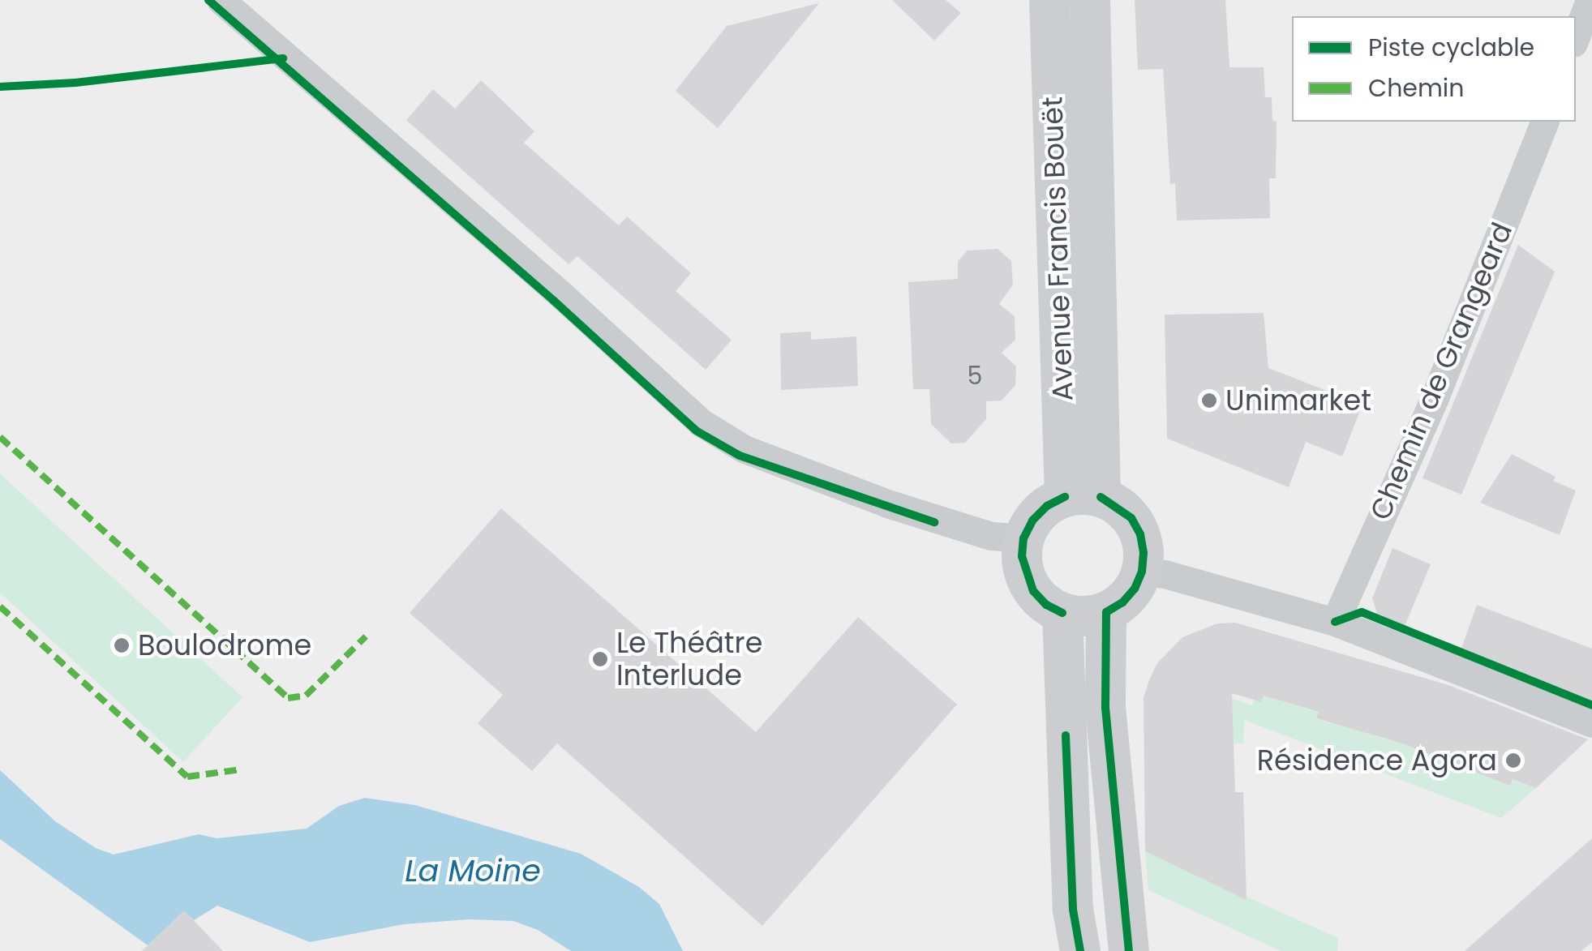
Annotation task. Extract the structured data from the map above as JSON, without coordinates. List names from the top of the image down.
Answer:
{
  "streets": {
    "main road": ["Avenue Francis Bouët"],
    "street": ["Chemin de Grangeard"]
  },
  "water": ["La Moine"],
  "places": [
    "Unimarket",
    "Boulodrome",
    "Le Théâtre Interlude",
    "Résidence Agora"
  ],
  "house_numbers": ["5"],
  "legend": ["Piste cyclable", "Chemin"]
}
